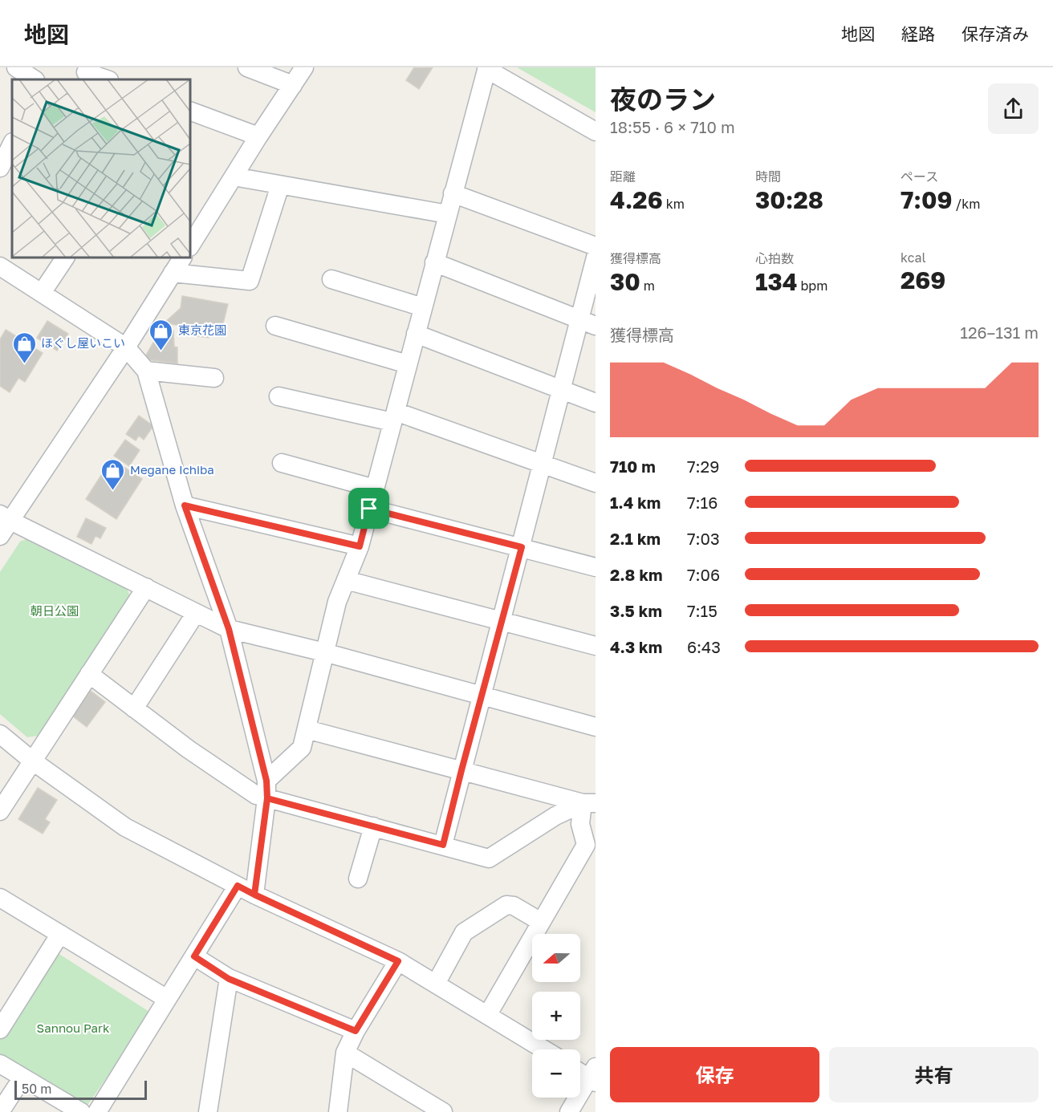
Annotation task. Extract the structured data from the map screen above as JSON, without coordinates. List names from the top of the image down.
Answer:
{
  "parks": ["朝日公園", "Sannou Park"],
  "places": {
    "shop": ["東京花園", "ほぐし屋いこい", "Megane Ichiba"]
  },
  "scale_bar": "50 m",
  "north": "left",
  "page": {
    "header": "地図",
    "nav": ["地図", "経路", "保存済み"],
    "heading": ["夜のラン", "18:55 · 6 × 710 m"],
    "stats": [
      ["距離", "4.26 km"],
      ["時間", "30:28"],
      ["ペース", "7:09 /km"],
      ["獲得標高", "30 m"],
      ["心拍数", "134 bpm"],
      ["kcal", "269"]
    ],
    "chart": ["獲得標高", "126–131 m"],
    "list": [
      {
        "name": "710 m",
        "note": "7:29"
      },
      {
        "name": "1.4 km",
        "note": "7:16"
      },
      {
        "name": "2.1 km",
        "note": "7:03"
      },
      {
        "name": "2.8 km",
        "note": "7:06"
      },
      {
        "name": "3.5 km",
        "note": "7:15"
      },
      {
        "name": "4.3 km",
        "note": "6:43"
      }
    ],
    "map_buttons": ["+", "−"],
    "buttons": ["保存", "共有"],
    "scale": "50 m"
  }
}
